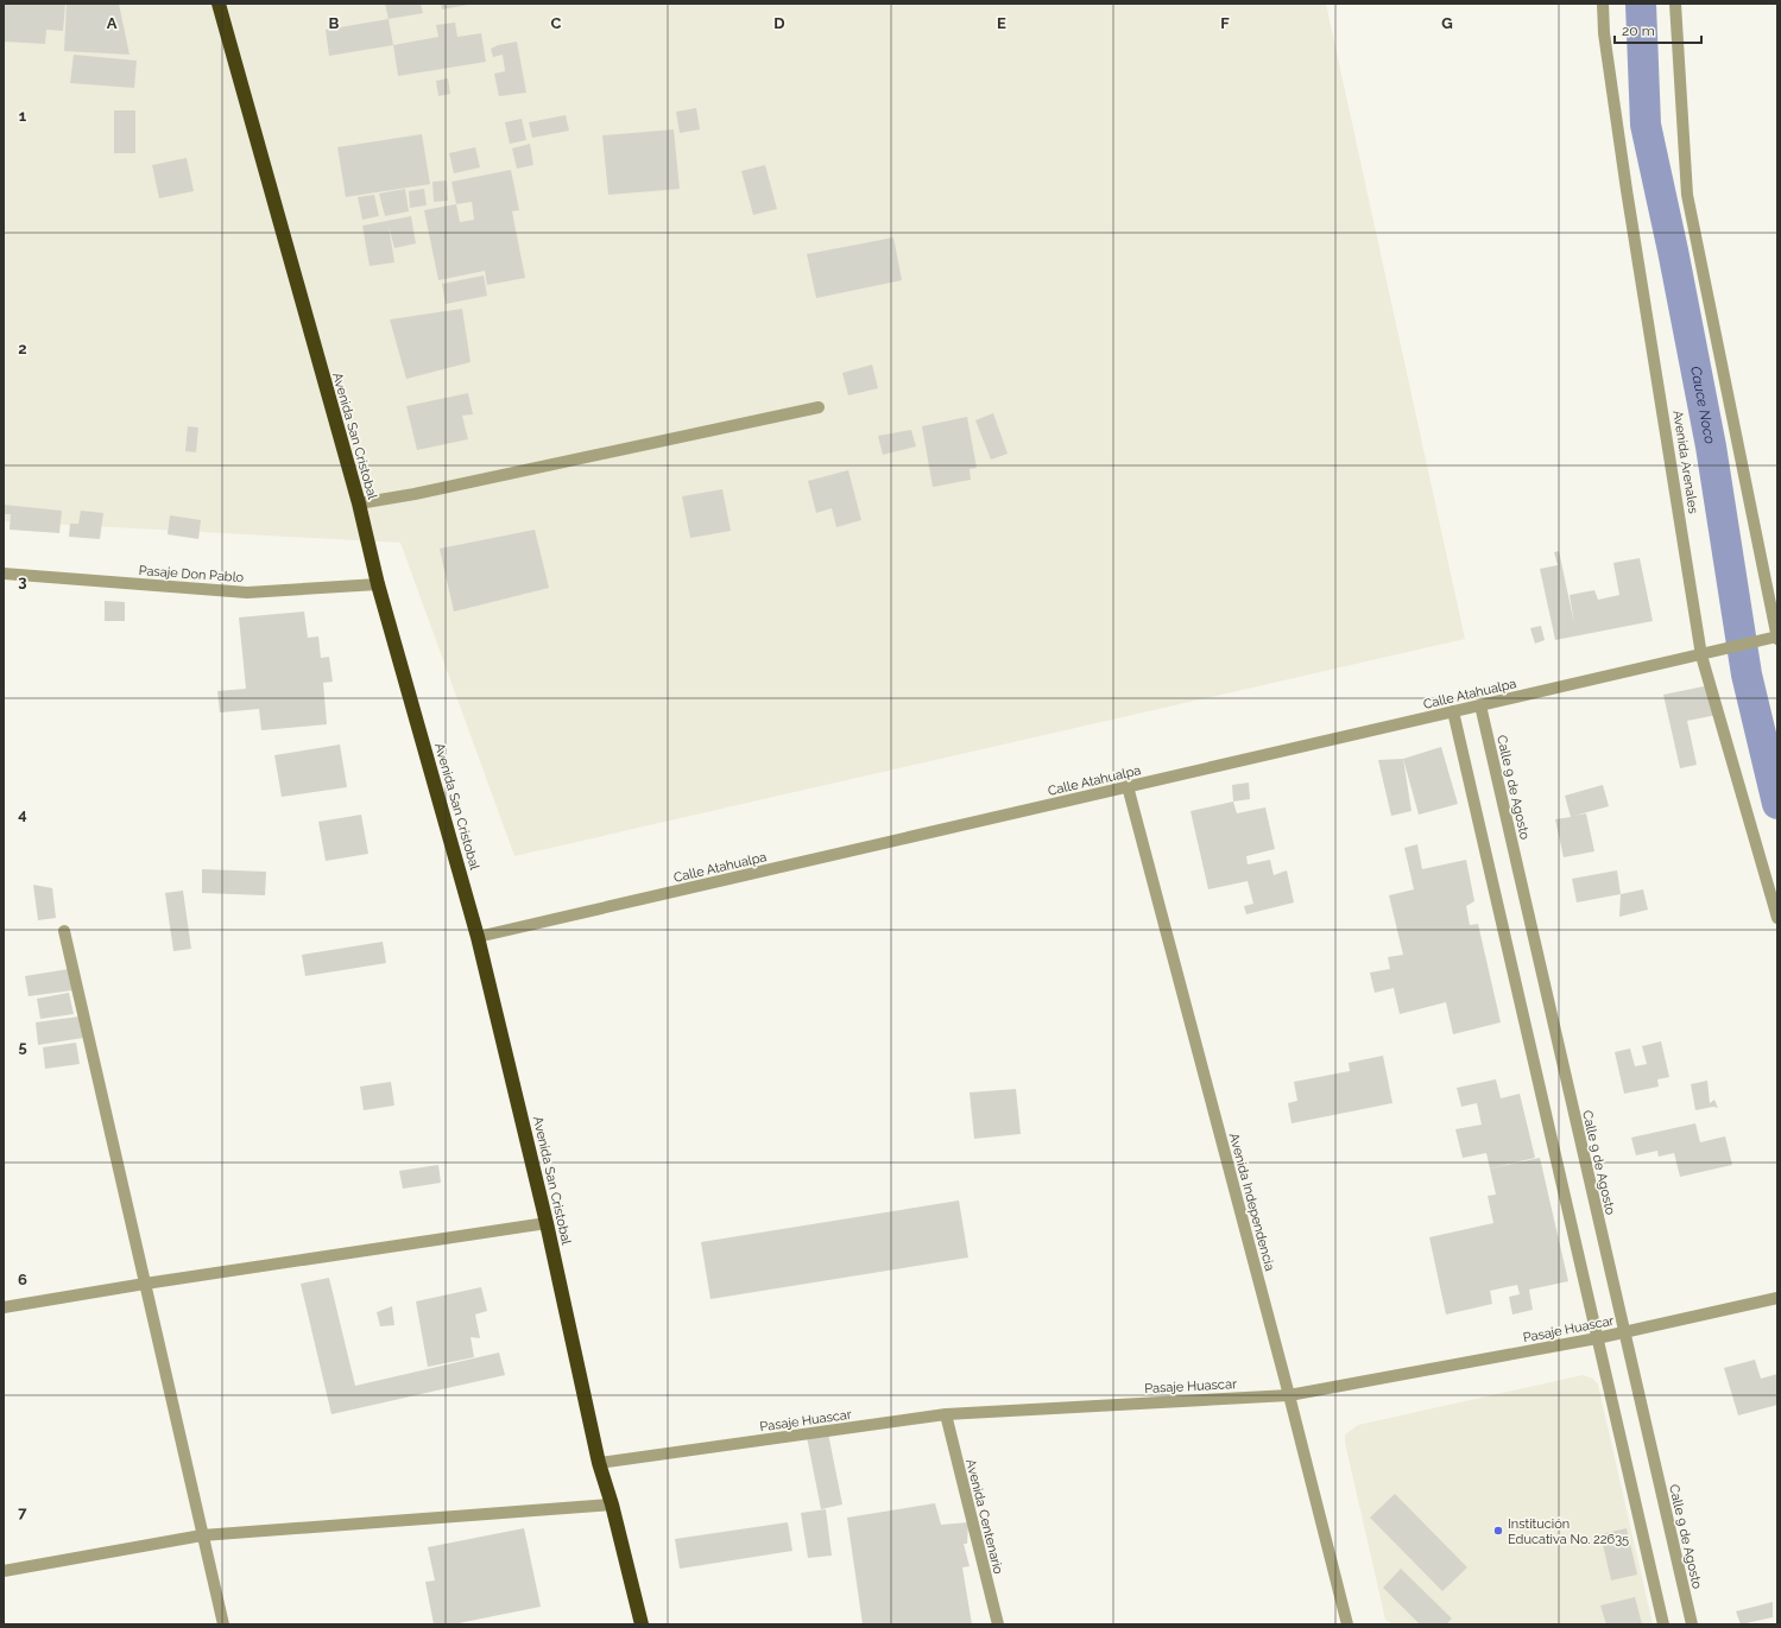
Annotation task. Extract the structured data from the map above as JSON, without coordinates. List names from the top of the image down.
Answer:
{
  "streets": {
    "highway": ["Avenida San Cristobal"],
    "street": [
      "Avenida Arenales",
      "Pasaje Don Pablo",
      "Calle Atahualpa",
      "Calle 9 de Agosto",
      "Avenida Independencia",
      "Pasaje Huascar",
      "Avenida Centenario"
    ]
  },
  "crossings": [
    ["Avenida San Cristobal", "Pasaje Don Pablo"],
    ["Avenida San Cristobal", "Calle Atahualpa"],
    ["Avenida San Cristobal", "Pasaje Huascar"],
    ["Avenida Arenales", "Calle Atahualpa"],
    ["Calle Atahualpa", "Calle 9 de Agosto"],
    ["Calle Atahualpa", "Avenida Independencia"],
    ["Calle 9 de Agosto", "Pasaje Huascar"],
    ["Avenida Independencia", "Pasaje Huascar"],
    ["Pasaje Huascar", "Avenida Centenario"]
  ],
  "water": ["Cauce Noco"],
  "places": ["Institución Educativa No. 22635"],
  "scale_bar": "20 m",
  "grid": {
    "columns": [
      "A",
      "B",
      "C",
      "D",
      "E",
      "F",
      "G"
    ],
    "rows": [
      "1",
      "2",
      "3",
      "4",
      "5",
      "6",
      "7"
    ]
  }
}
